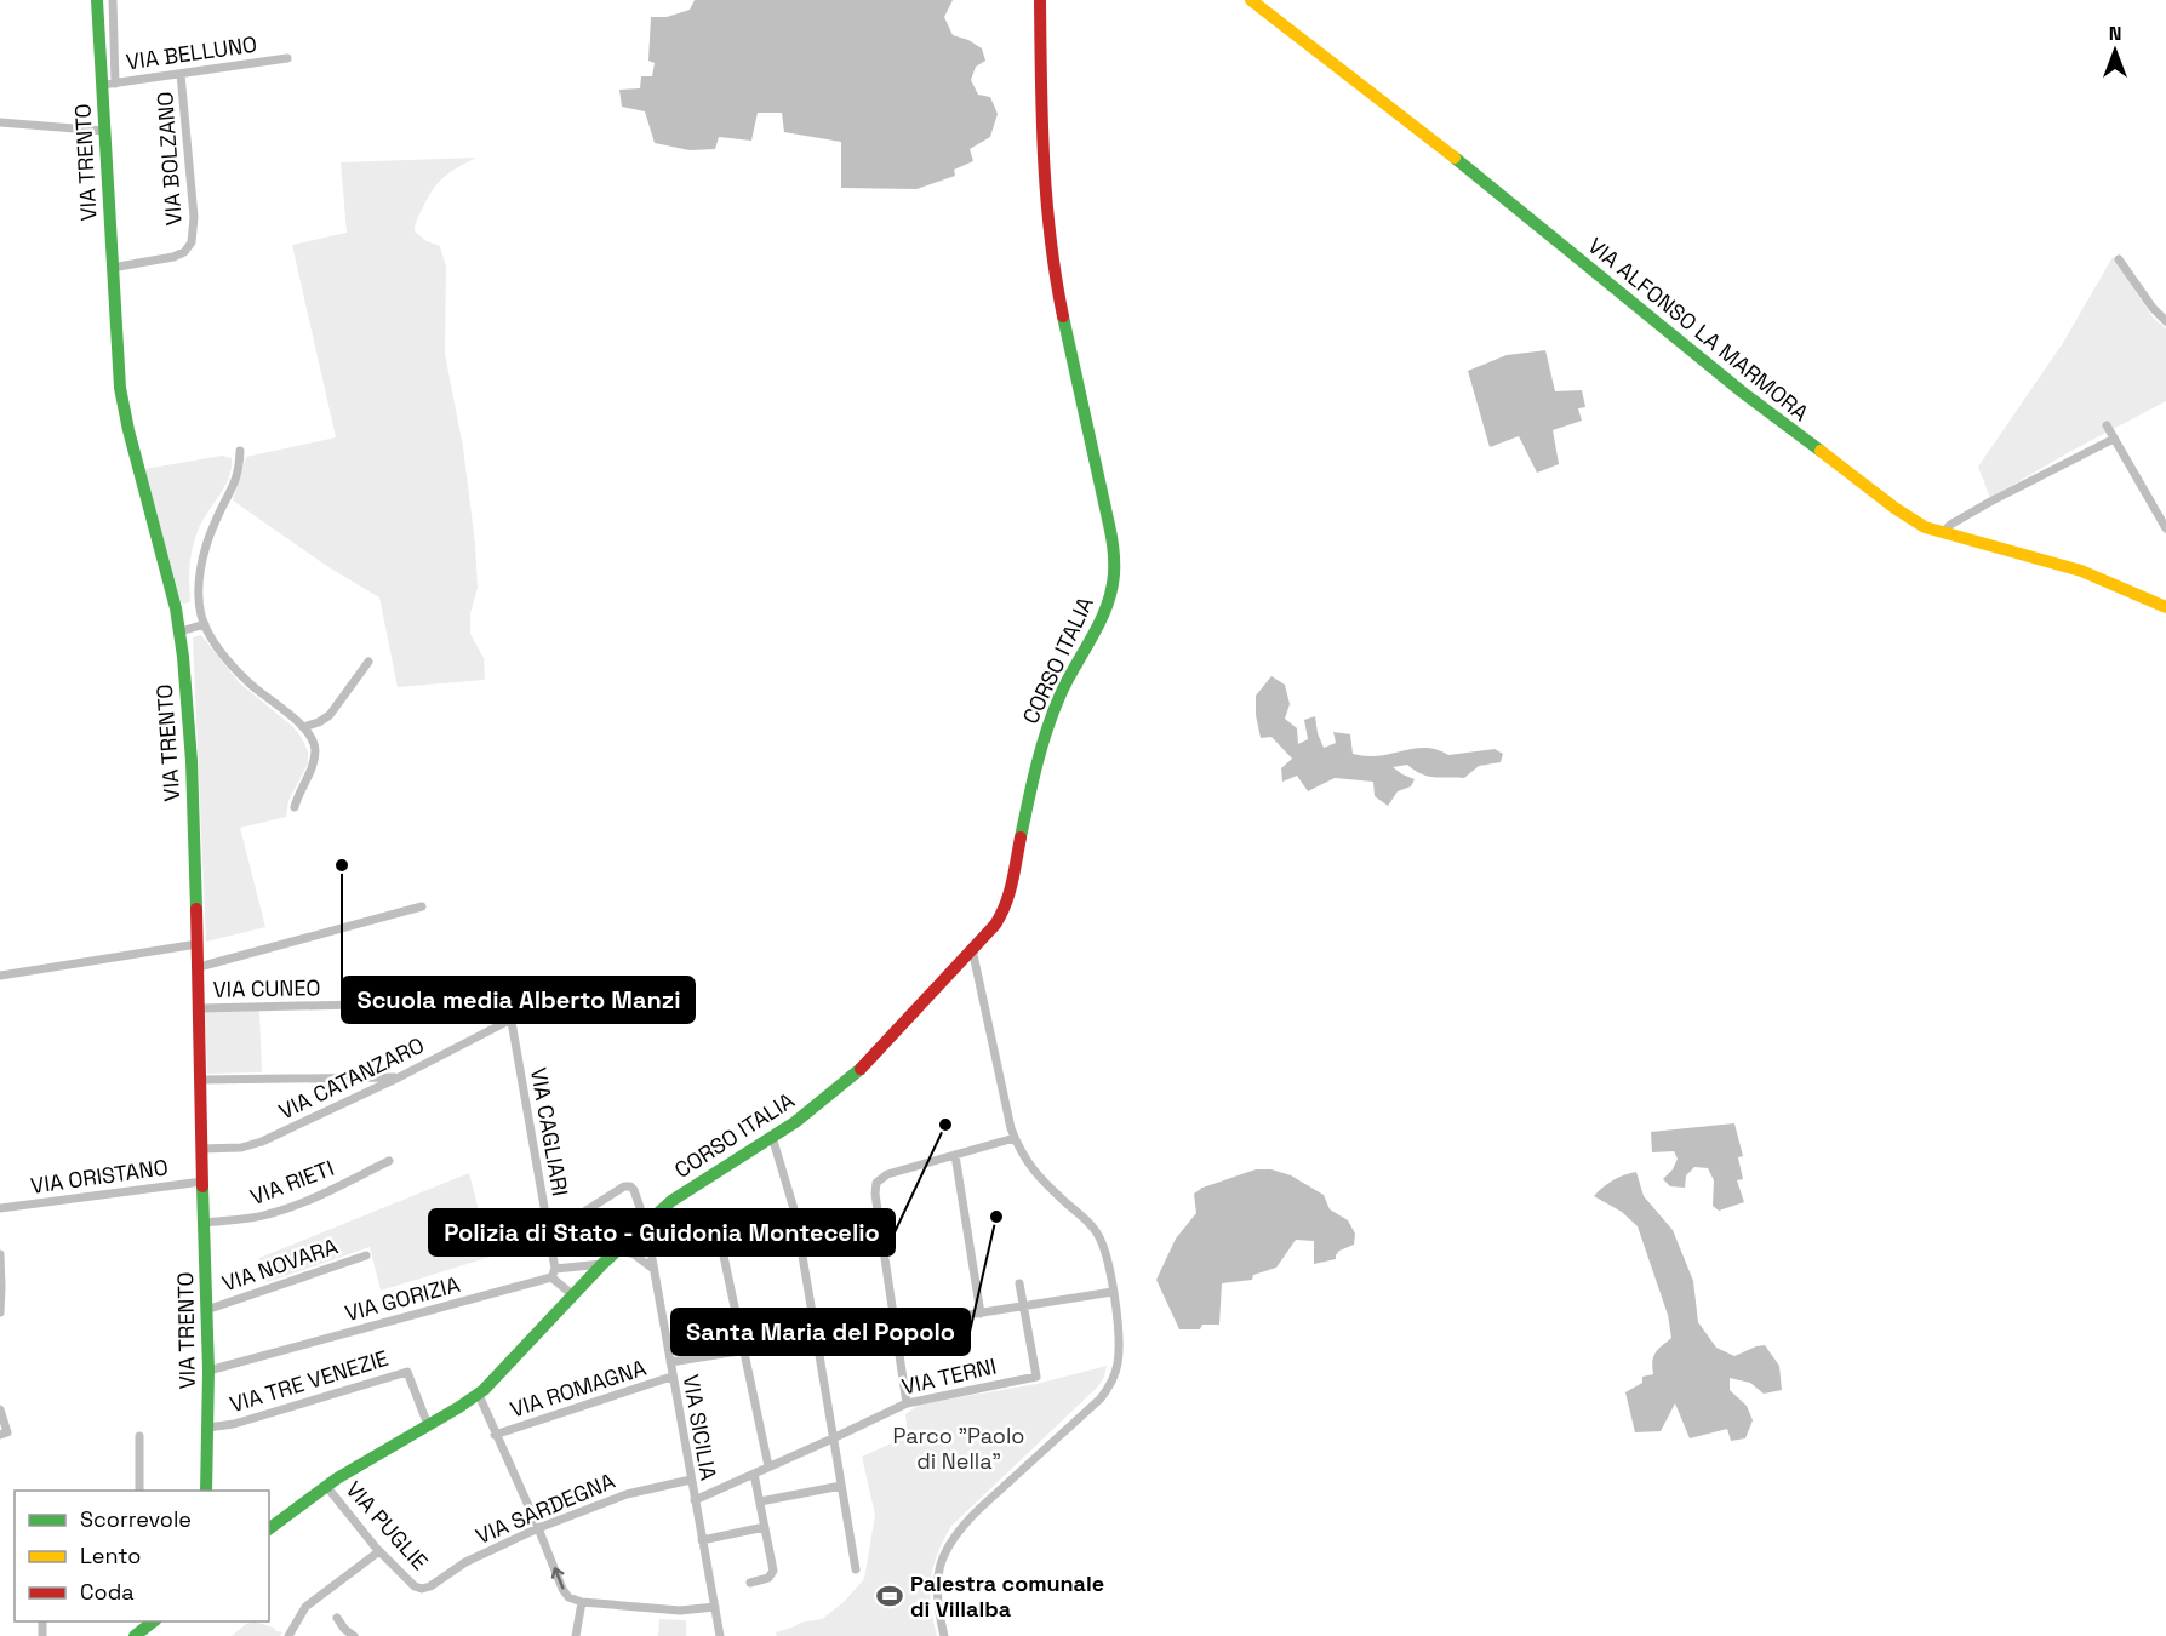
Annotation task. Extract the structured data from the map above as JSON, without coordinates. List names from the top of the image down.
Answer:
{
  "streets": {
    "street": [
      "VIA BELLUNO",
      "VIA BOLZANO",
      "VIA TRENTO",
      "VIA ALFONSO LA MARMORA",
      "CORSO ITALIA",
      "VIA CUNEO",
      "VIA CATANZARO",
      "VIA CAGLIARI",
      "VIA ORISTANO",
      "VIA RIETI",
      "VIA NOVARA",
      "VIA GORIZIA",
      "VIA TERNI",
      "VIA TRE VENEZIE",
      "VIA ROMAGNA",
      "VIA SICILIA",
      "VIA SARDEGNA",
      "VIA PUGLIE"
    ]
  },
  "crossings": [
    ["VIA BELLUNO", "VIA BOLZANO"],
    ["VIA BELLUNO", "VIA TRENTO"],
    ["VIA BOLZANO", "VIA TRENTO"],
    ["VIA TRENTO", "VIA CUNEO"],
    ["VIA TRENTO", "VIA CATANZARO"],
    ["VIA TRENTO", "VIA ORISTANO"],
    ["VIA TRENTO", "VIA RIETI"],
    ["VIA TRENTO", "VIA NOVARA"],
    ["VIA TRENTO", "VIA GORIZIA"],
    ["VIA TRENTO", "VIA TRE VENEZIE"],
    ["CORSO ITALIA", "VIA GORIZIA"],
    ["CORSO ITALIA", "VIA TRE VENEZIE"],
    ["CORSO ITALIA", "VIA SICILIA"],
    ["CORSO ITALIA", "VIA PUGLIE"],
    ["VIA CUNEO", "VIA CAGLIARI"],
    ["VIA CATANZARO", "VIA CAGLIARI"],
    ["VIA CAGLIARI", "VIA GORIZIA"],
    ["VIA CAGLIARI", "VIA SICILIA"],
    ["VIA TERNI", "VIA ROMAGNA"],
    ["VIA TERNI", "VIA SICILIA"],
    ["VIA ROMAGNA", "VIA SICILIA"],
    ["VIA SICILIA", "VIA SARDEGNA"],
    ["VIA SARDEGNA", "VIA PUGLIE"]
  ],
  "parks": ["Parco \"Paolo di Nella\""],
  "places": {
    "other": ["Scuola media Alberto Manzi", "Polizia di Stato - Guidonia Montecelio", "Santa Maria del Popolo"],
    "sports": ["Palestra comunale di Villalba"]
  },
  "legend": ["Scorrevole", "Lento", "Coda"],
  "north": "top"
}
